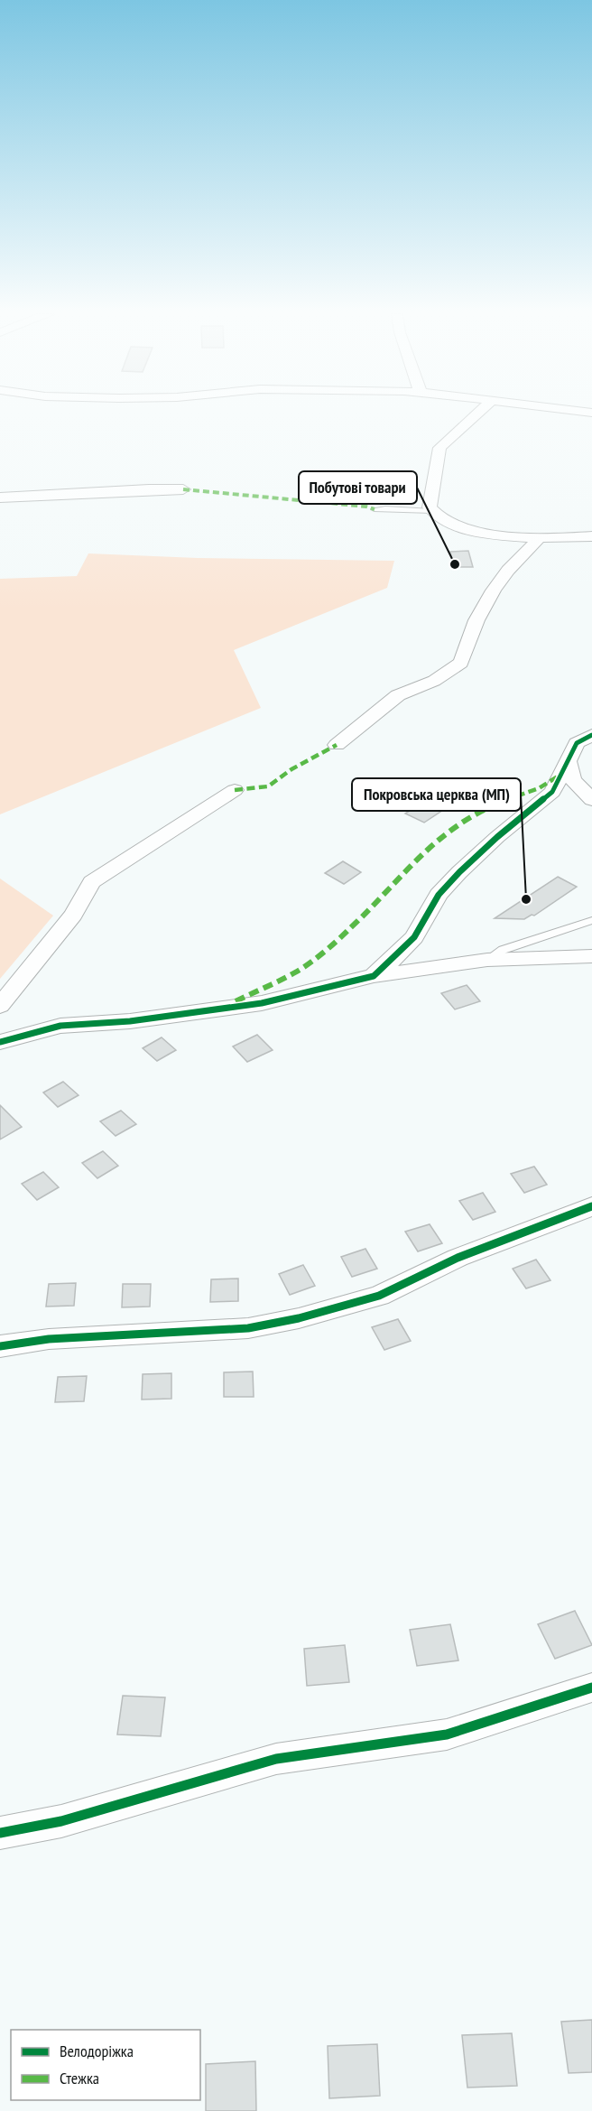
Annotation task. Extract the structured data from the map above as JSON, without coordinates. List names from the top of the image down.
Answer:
{
  "places": ["Побутові товари", "Покровська церква (МП)"],
  "legend": ["Велодоріжка", "Стежка"]
}
